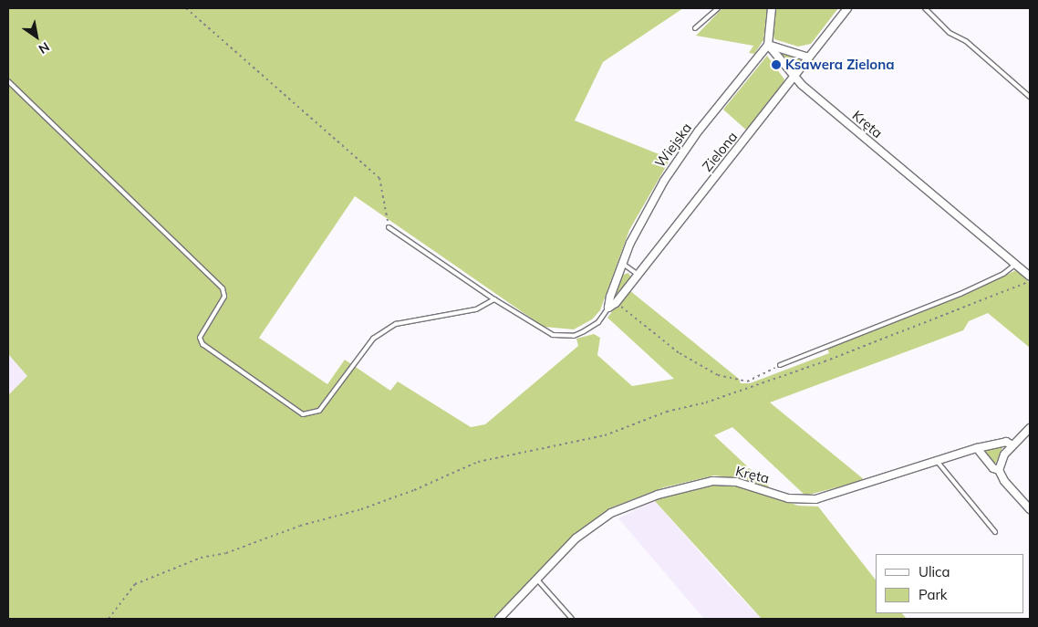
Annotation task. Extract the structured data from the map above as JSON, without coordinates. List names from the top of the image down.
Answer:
{
  "streets": {
    "street": ["Kręta", "Wiejska", "Zielona"]
  },
  "crossings": [
    ["Kręta", "Wiejska"],
    ["Kręta", "Zielona"],
    ["Wiejska", "Zielona"]
  ],
  "places": ["Ksawera Zielona"],
  "legend": ["Ulica", "Park"],
  "north": "bottom right"
}
